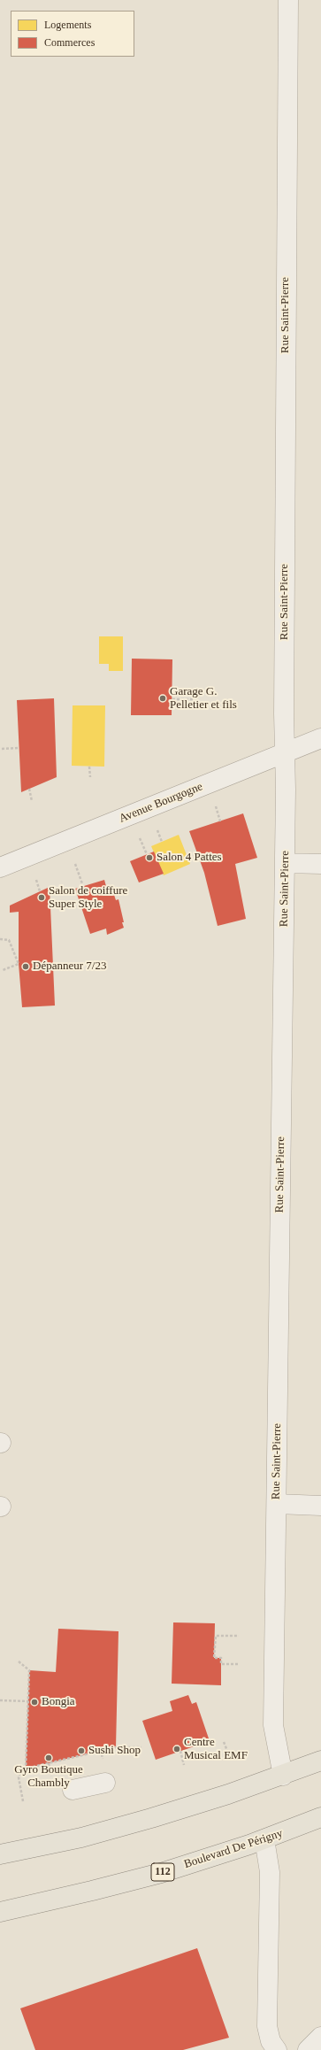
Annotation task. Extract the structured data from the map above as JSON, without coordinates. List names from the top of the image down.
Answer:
{
  "streets": {
    "main road": ["Boulevard De Périgny", "112"],
    "street": ["Rue Saint-Pierre", "Avenue Bourgogne"]
  },
  "crossings": [
    ["Rue Saint-Pierre", "Avenue Bourgogne"]
  ],
  "places": [
    "Garage G. Pelletier et fils",
    "Salon 4 Pattes",
    "Salon de coiffure Super Style",
    "Dépanneur 7/23",
    "Bongia",
    "Centre Musical EMF",
    "Sushi Shop",
    "Gyro Boutique Chambly"
  ],
  "legend": ["Logements", "Commerces"]
}
